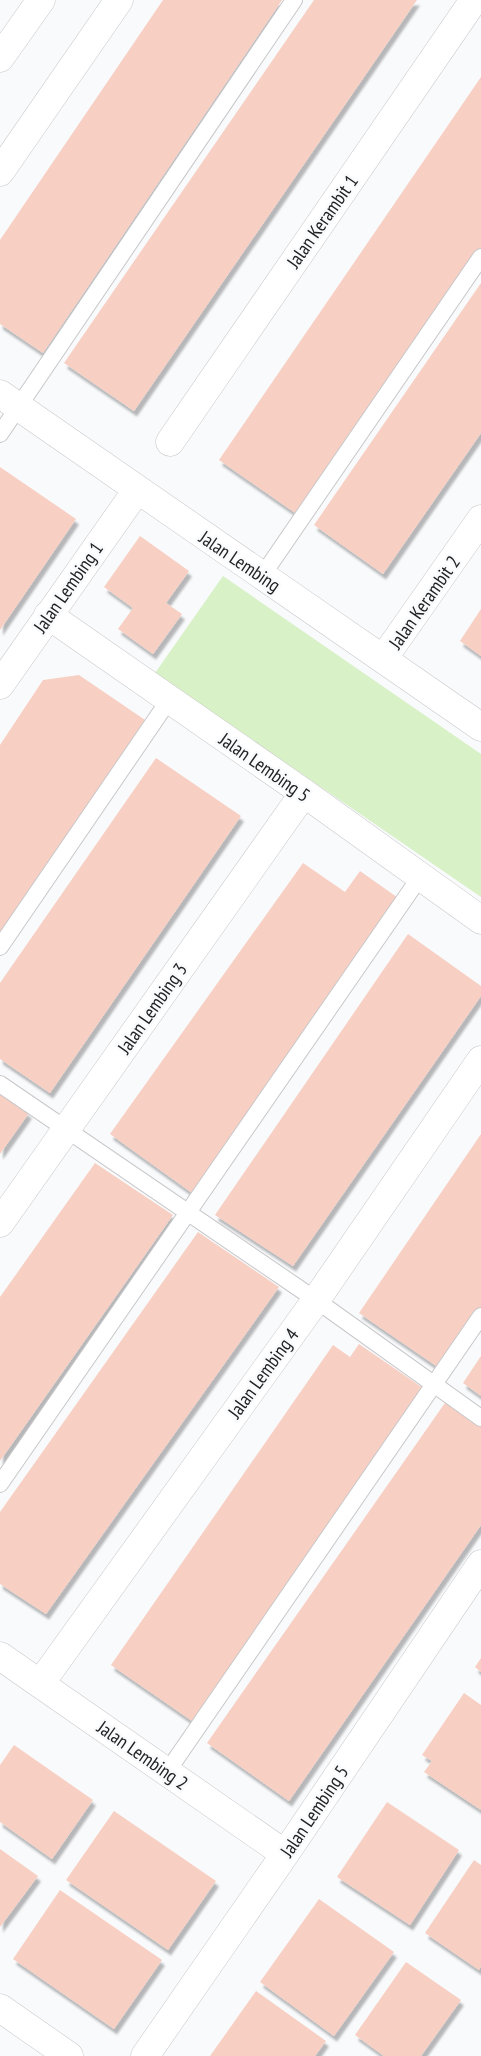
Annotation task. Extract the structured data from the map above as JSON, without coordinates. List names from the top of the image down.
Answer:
{
  "streets": {
    "street": [
      "Jalan Kerambit 1",
      "Jalan Lembing",
      "Jalan Lembing 1",
      "Jalan Kerambit 2",
      "Jalan Lembing 5",
      "Jalan Lembing 3",
      "Jalan Lembing 4",
      "Jalan Lembing 2"
    ]
  },
  "crossings": [
    ["Jalan Lembing", "Jalan Lembing 1"],
    ["Jalan Lembing", "Jalan Kerambit 2"],
    ["Jalan Lembing 1", "Jalan Lembing 5"],
    ["Jalan Lembing 5", "Jalan Lembing 3"],
    ["Jalan Lembing 5", "Jalan Lembing 2"],
    ["Jalan Lembing 4", "Jalan Lembing 2"]
  ]
}
